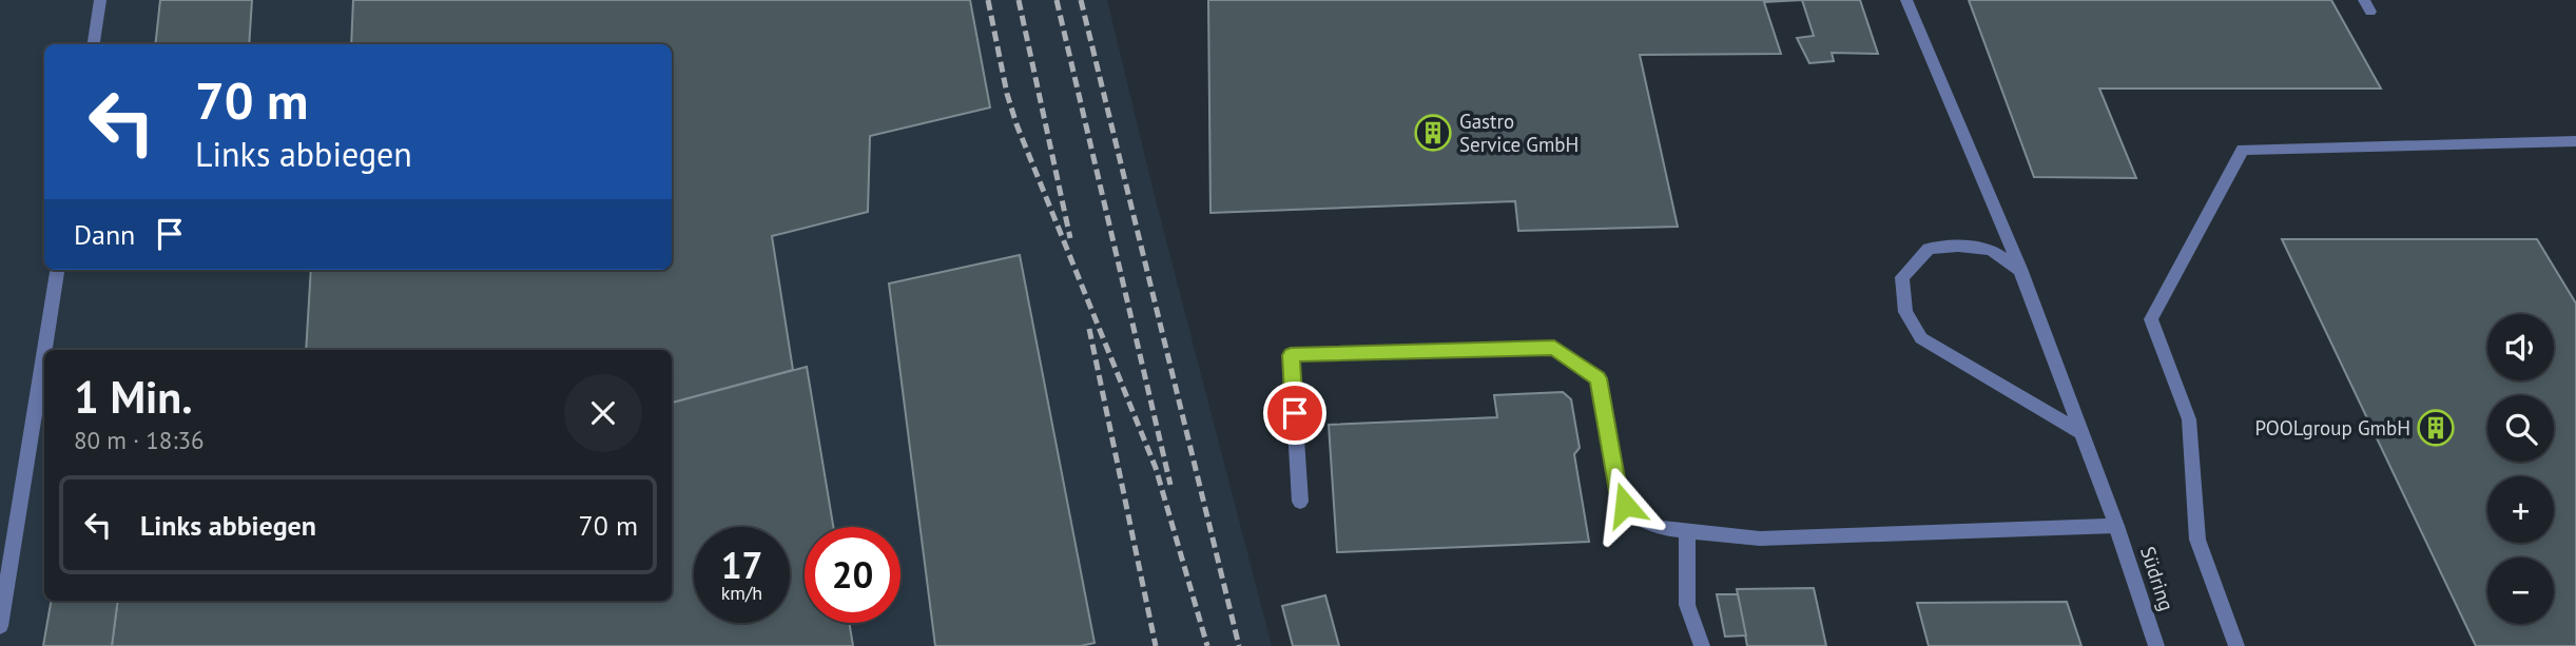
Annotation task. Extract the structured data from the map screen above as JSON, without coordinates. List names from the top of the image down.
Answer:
{
  "streets": {
    "street": ["Südring"]
  },
  "places": {
    "building": ["Gastro Service GmbH", "POOLgroup GmbH"]
  },
  "page": {
    "turn": ["70 m", "Links abbiegen"],
    "then": "Dann",
    "map_buttons": ["+", "−"],
    "heading": ["1 Min.", "80 m · 18:36"],
    "list": [
      {
        "name": "Links abbiegen",
        "value": "70 m"
      }
    ],
    "speed": "17 km/h",
    "limit": "20"
  }
}
